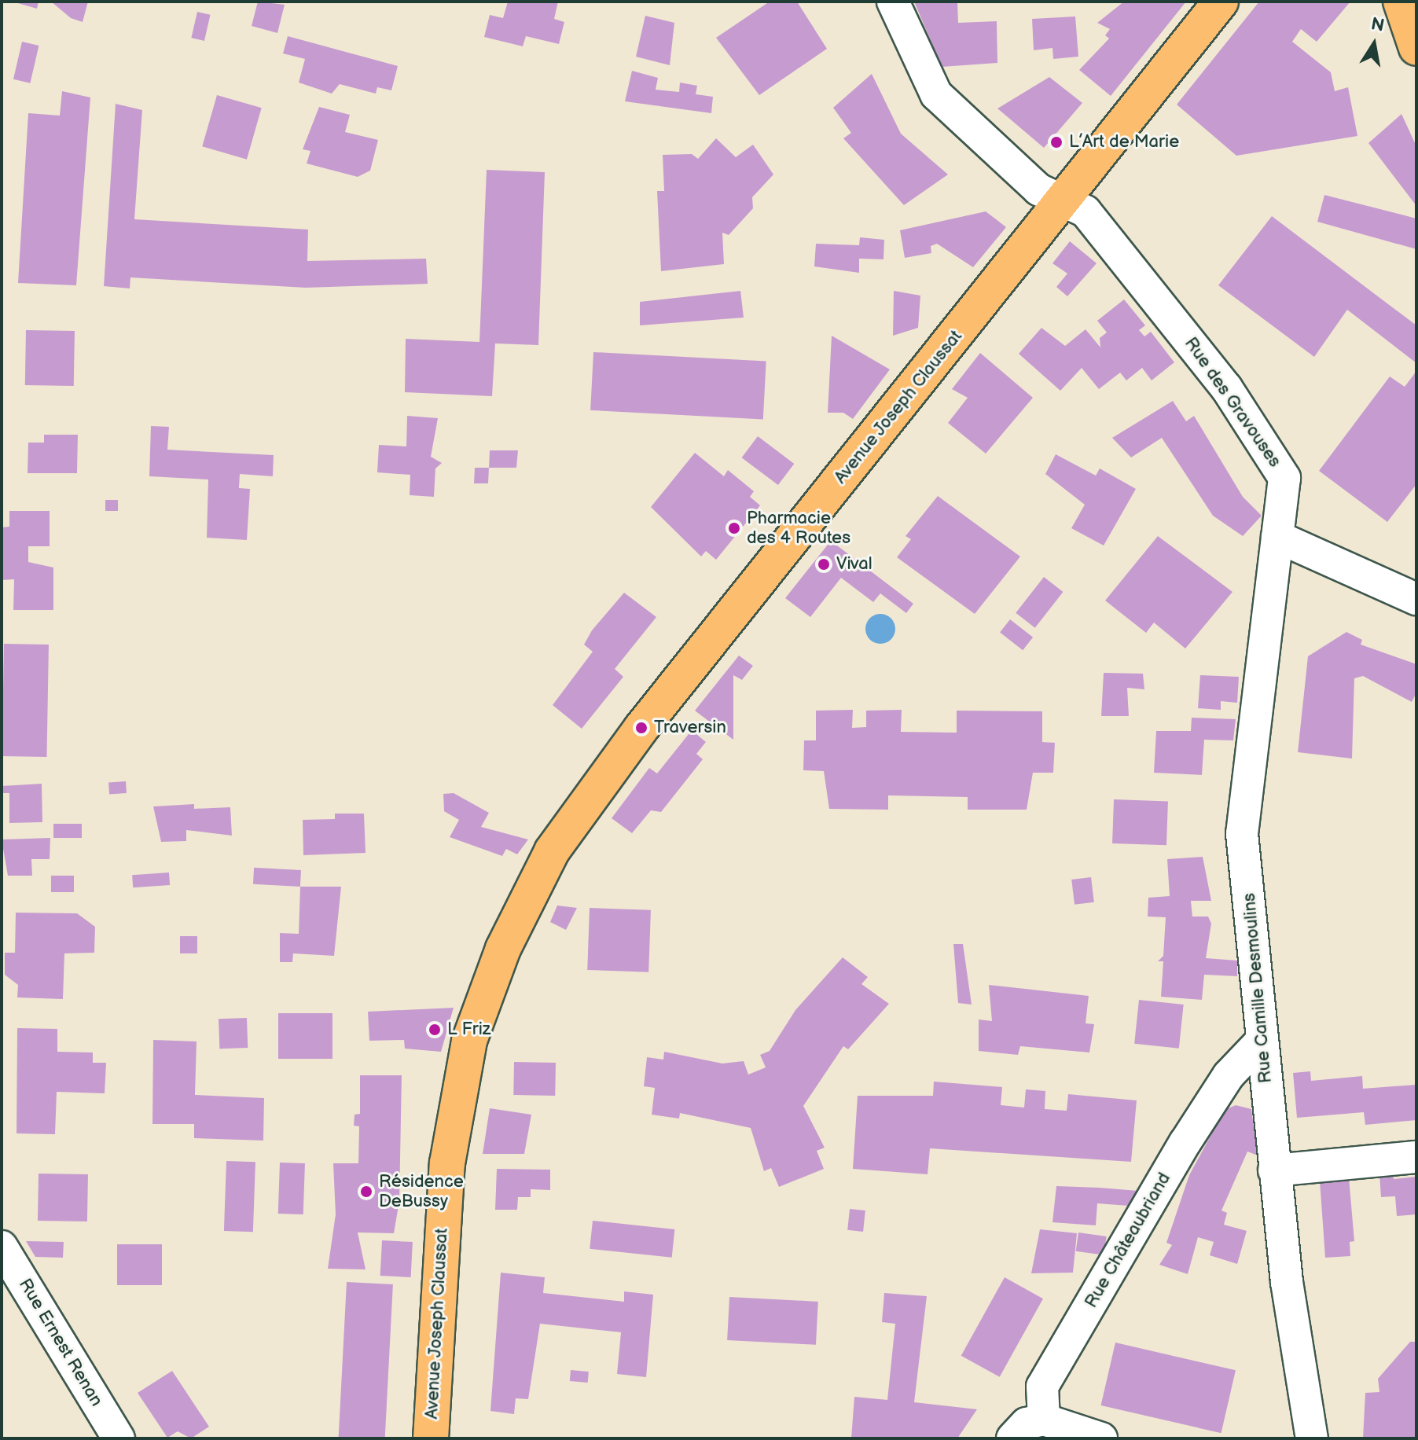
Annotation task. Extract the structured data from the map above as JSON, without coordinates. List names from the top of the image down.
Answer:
{
  "streets": {
    "main road": ["Avenue Joseph Claussat"],
    "street": [
      "Rue des Gravouses",
      "Rue Camille Desmoulins",
      "Rue Châteaubriand",
      "Rue Ernest Renan"
    ]
  },
  "crossings": [
    ["Rue des Gravouses", "Avenue Joseph Claussat"],
    ["Rue des Gravouses", "Rue Camille Desmoulins"],
    ["Rue Camille Desmoulins", "Rue Châteaubriand"]
  ],
  "places": [
    "L’Art de Marie",
    "Pharmacie des 4 Routes",
    "Vival",
    "Traversin",
    "L Friz",
    "Résidence DeBussy"
  ],
  "north": "top"
}
